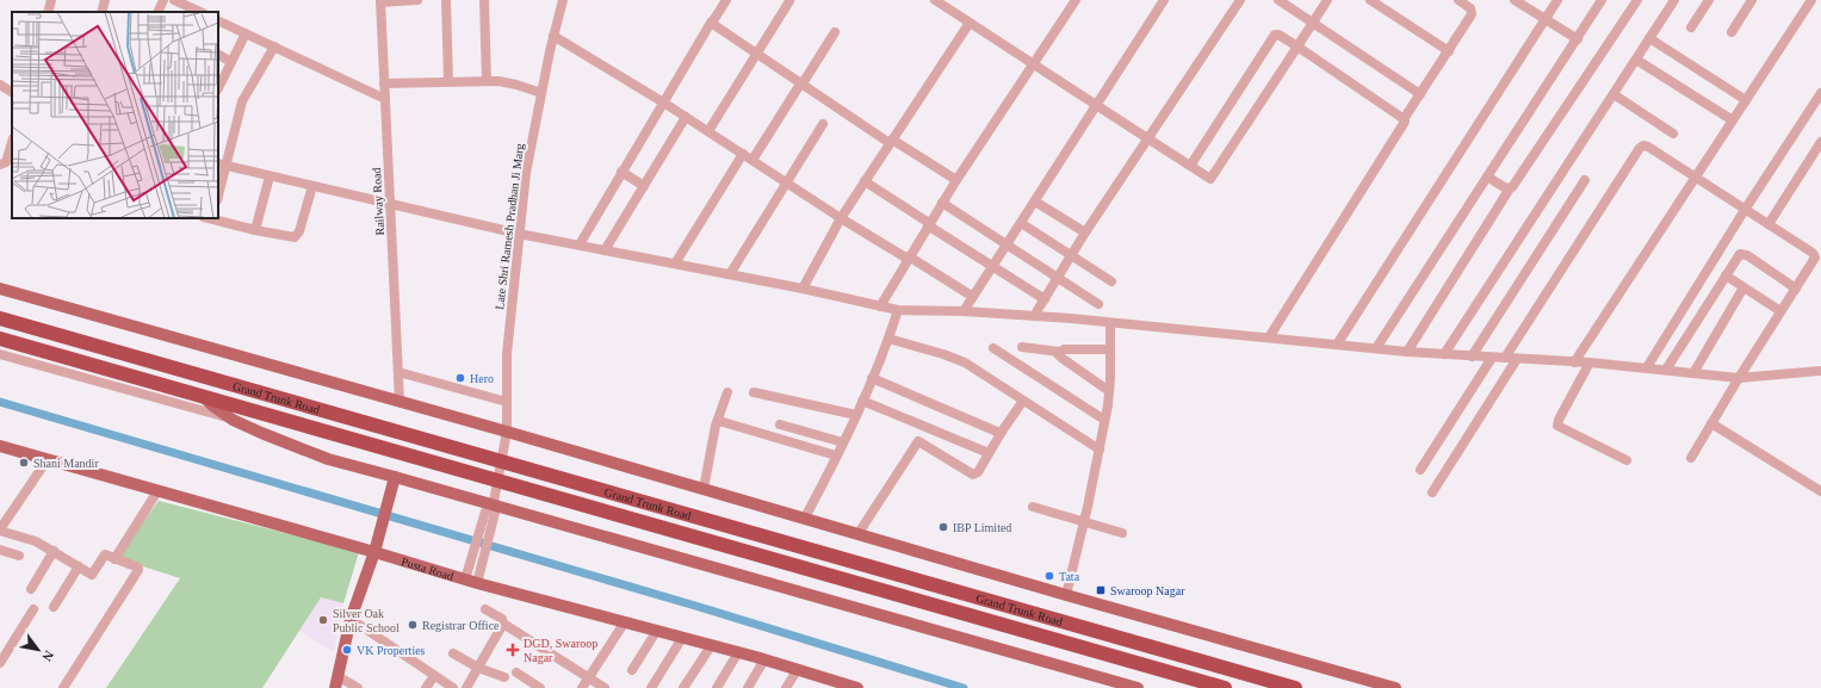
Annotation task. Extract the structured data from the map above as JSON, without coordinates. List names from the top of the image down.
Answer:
{
  "streets": {
    "highway": ["Grand Trunk Road"],
    "main road": ["Pusta Road"],
    "street": ["Railway Road", "Late Shri Ramesh Pradhan Ji Marg"]
  },
  "crossings": [
    ["Late Shri Ramesh Pradhan Ji Marg", "Pusta Road"]
  ],
  "places": {
    "other": [
      "Hero",
      "Shani Mandir",
      "IBP Limited",
      "Tata",
      "Silver Oak Public School",
      "Registrar Office",
      "VK Properties"
    ],
    "transit": ["Swaroop Nagar"],
    "health": ["DGD, Swaroop Nagar"]
  },
  "north": "bottom right"
}
